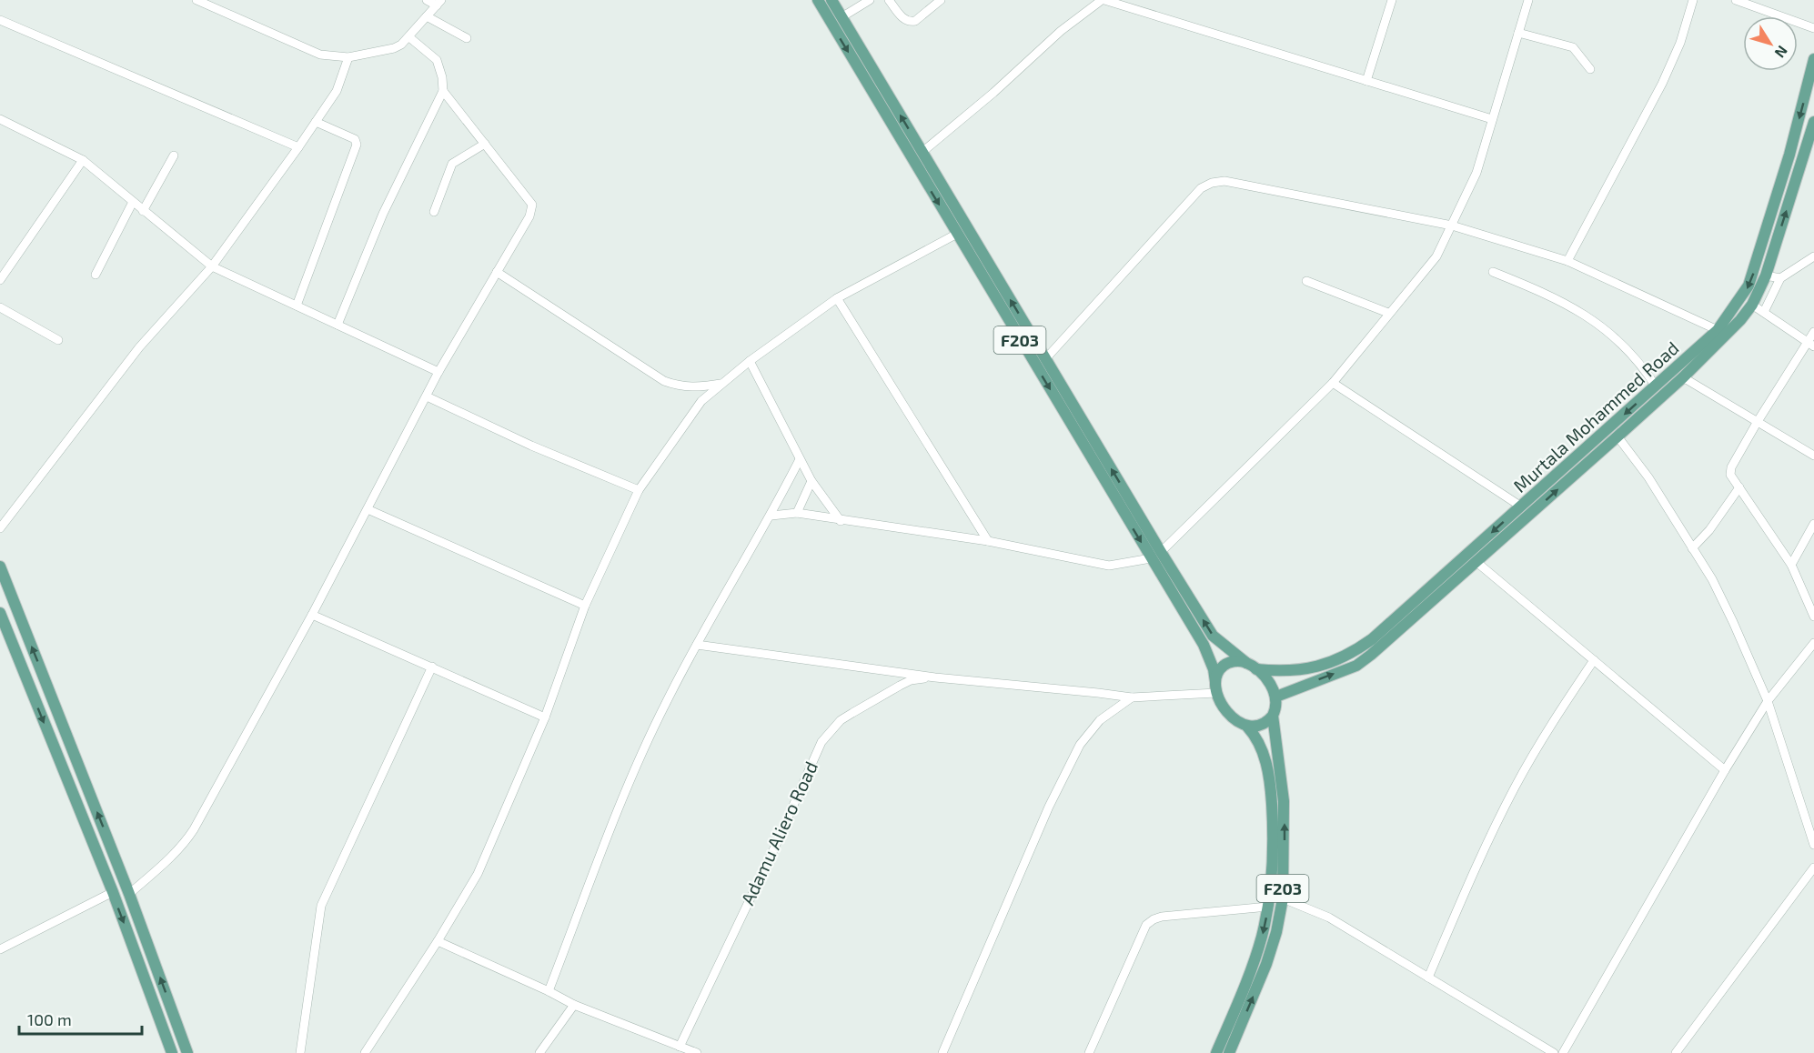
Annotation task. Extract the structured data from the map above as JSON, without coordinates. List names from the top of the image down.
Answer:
{
  "streets": {
    "main road": ["F203", "Murtala Mohammed Road"],
    "street": ["Adamu Aliero Road"]
  },
  "crossings": [
    ["F203", "Murtala Mohammed Road"]
  ],
  "scale_bar": "100 m",
  "north": "bottom right"
}
